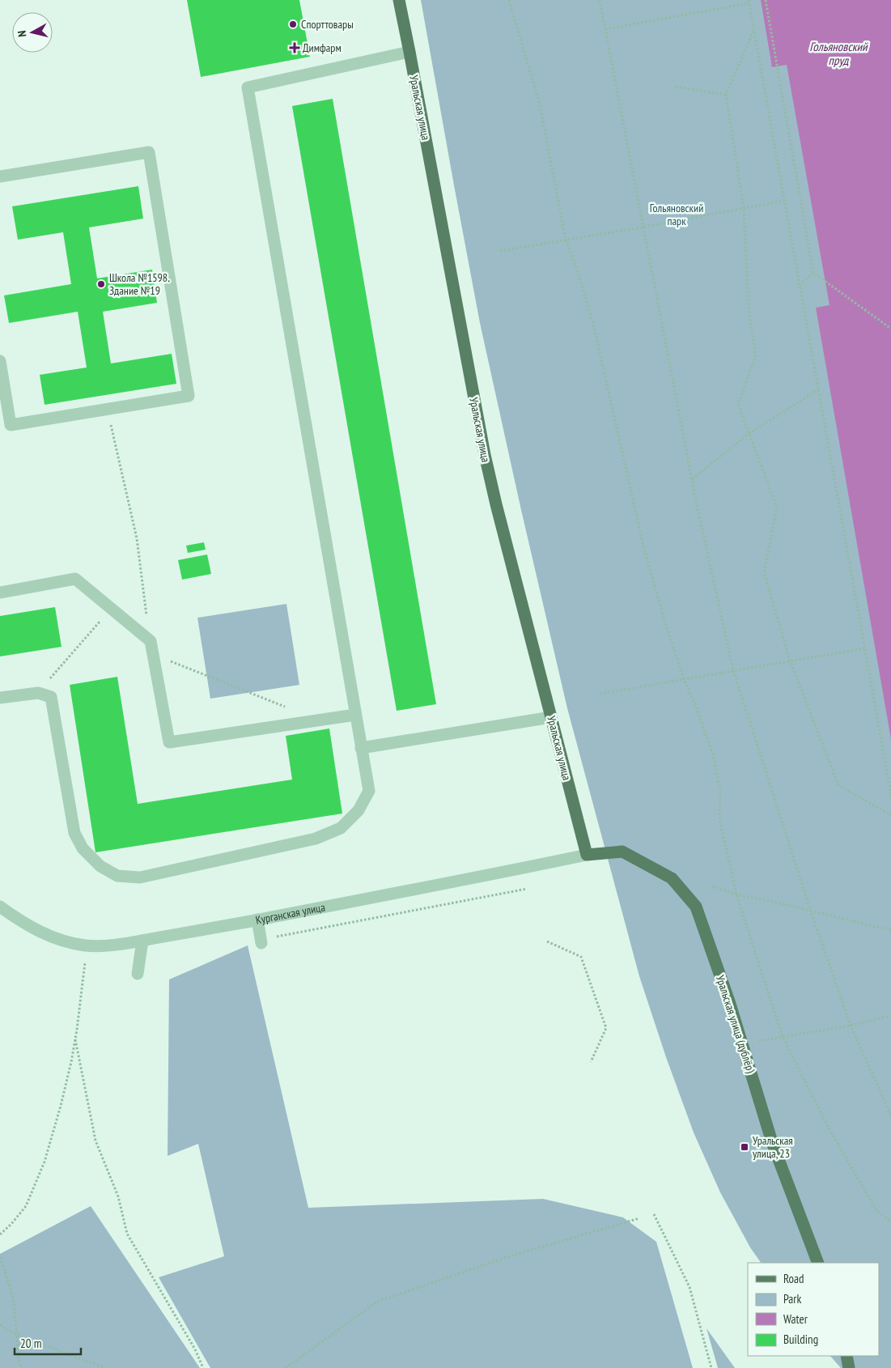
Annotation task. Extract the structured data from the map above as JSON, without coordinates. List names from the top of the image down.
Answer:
{
  "streets": {
    "main road": ["Уральская улица", "Уральская улица (дублёр)"],
    "street": ["Курганская улица"]
  },
  "crossings": [
    ["Уральская улица", "Курганская улица"],
    ["Уральская улица", "Уральская улица (дублёр)"],
    ["Курганская улица", "Уральская улица (дублёр)"]
  ],
  "water": ["Гольяновский пруд"],
  "parks": ["Гольяновcкий парк"],
  "places": {
    "other": ["Спорттовары", "Школа №1598. Здание №19"],
    "health": ["Димфарм"],
    "transit": ["Уральская улица, 23"]
  },
  "legend": [
    "Road",
    "Park",
    "Water",
    "Building"
  ],
  "scale_bar": "20 m",
  "north": "left"
}
